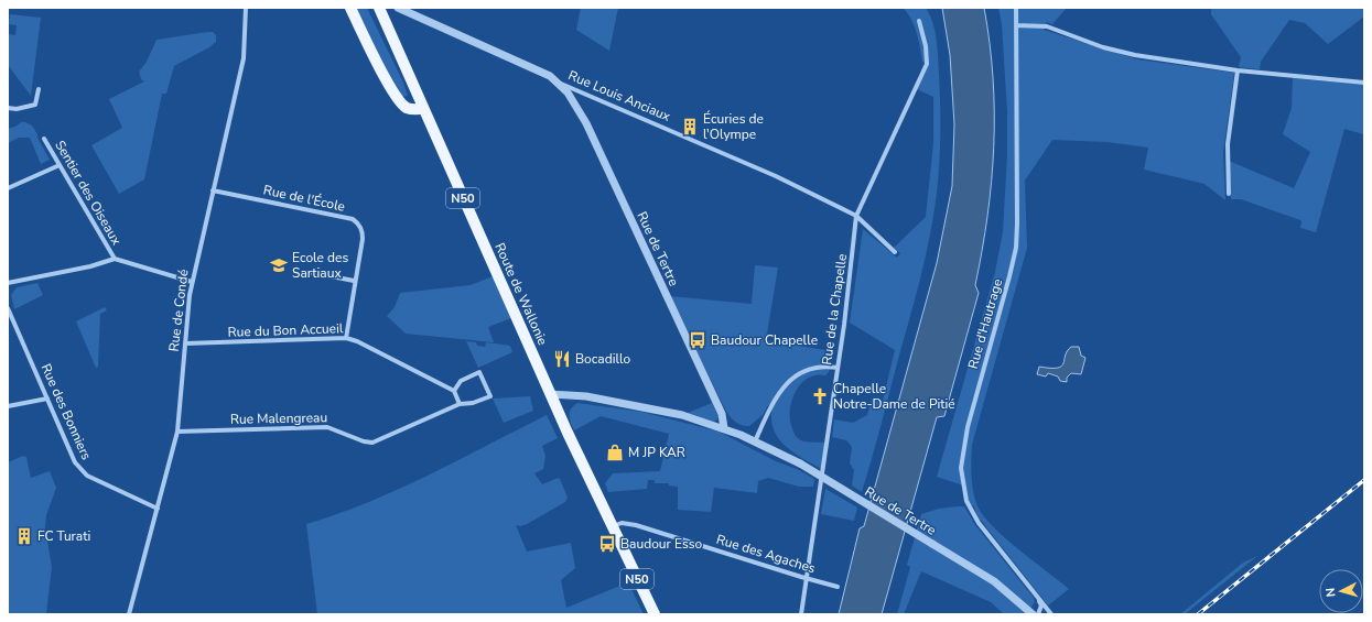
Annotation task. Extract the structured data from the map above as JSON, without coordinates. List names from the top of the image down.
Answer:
{
  "streets": {
    "main road": ["N50", "Route de Wallonie"],
    "street": [
      "Rue Louis Anciaux",
      "Sentier des Oiseaux",
      "Rue de l'École",
      "Rue de Tertre",
      "Rue de la Chapelle",
      "Rue de Condé",
      "Rue d'Hautrage",
      "Rue du Bon Accueil",
      "Rue des Bonniers",
      "Rue Malengreau",
      "Rue des Agaches"
    ]
  },
  "crossings": [
    ["Rue Louis Anciaux", "Rue de Tertre"],
    ["Rue Louis Anciaux", "Rue de la Chapelle"],
    ["Rue de l'École", "Rue de Condé"],
    ["Rue de l'École", "Rue du Bon Accueil"],
    ["Rue de Tertre", "Route de Wallonie"],
    ["Route de Wallonie", "Rue des Agaches"],
    ["Rue de la Chapelle", "Rue des Agaches"],
    ["Rue de Condé", "Rue du Bon Accueil"],
    ["Rue de Condé", "Rue des Bonniers"],
    ["Rue de Condé", "Rue Malengreau"],
    ["Rue du Bon Accueil", "Rue Malengreau"]
  ],
  "places": {
    "building": ["Écuries de l'Olympe", "FC Turati"],
    "school or university": ["Ecole des Sartiaux"],
    "bus stop": ["Baudour Chapelle", "Baudour Esso"],
    "restaurant": ["Bocadillo"],
    "church": ["Chapelle Notre-Dame de Pitié"],
    "shop": ["M JP KAR"]
  },
  "north": "left"
}
